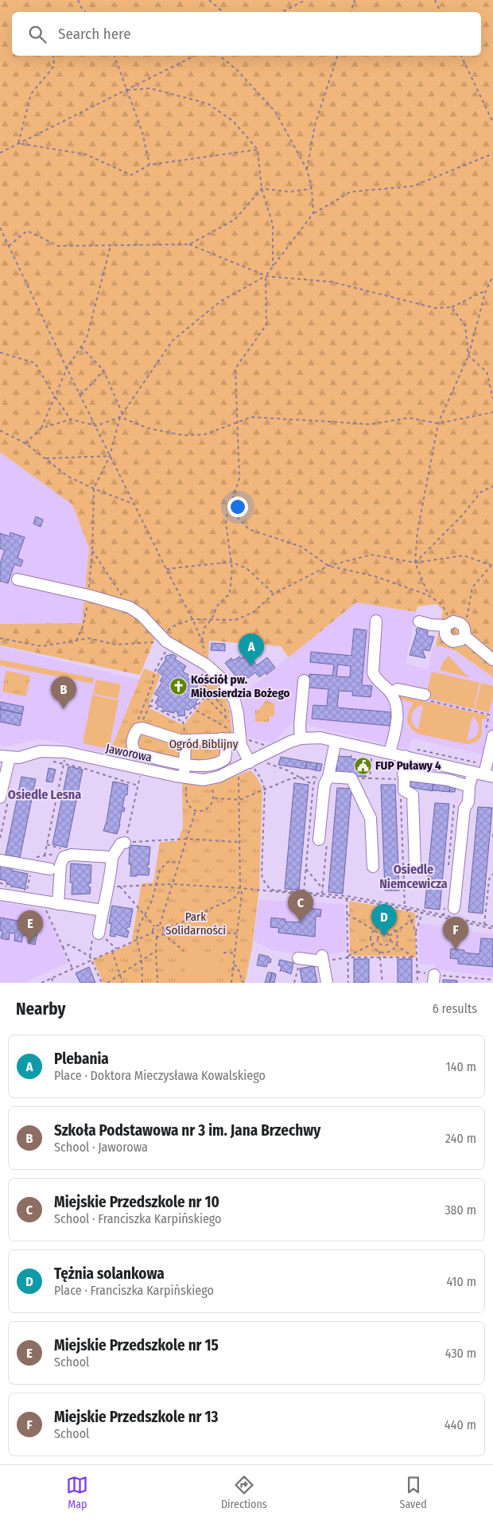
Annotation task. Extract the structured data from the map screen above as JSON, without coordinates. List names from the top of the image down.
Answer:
{
  "streets": {
    "street": ["Jaworowa"]
  },
  "districts": ["Osiedle Lesna", "Osiedle Niemcewicza"],
  "parks": ["Ogród Biblijny", "Park Solidarności"],
  "places": {
    "church": ["Kościół pw. Miłosierdzia Bożego"],
    "public building": ["FUP Puławy 4"]
  },
  "page": {
    "search": "Search here",
    "pins": [
      "A",
      "B",
      "C",
      "D",
      "E",
      "F"
    ],
    "heading": ["Nearby", "6 results"],
    "list": [
      {
        "mark": "A",
        "name": "Plebania",
        "note": "Place · Doktora Mieczysława Kowalskiego",
        "value": "140 m"
      },
      {
        "mark": "B",
        "name": "Szkoła Podstawowa nr 3 im. Jana Brzechwy",
        "note": "School · Jaworowa",
        "value": "240 m"
      },
      {
        "mark": "C",
        "name": "Miejskie Przedszkole nr 10",
        "note": "School · Franciszka Karpińskiego",
        "value": "380 m"
      },
      {
        "mark": "D",
        "name": "Tężnia solankowa",
        "note": "Place · Franciszka Karpińskiego",
        "value": "410 m"
      },
      {
        "mark": "E",
        "name": "Miejskie Przedszkole nr 15",
        "note": "School",
        "value": "430 m"
      },
      {
        "mark": "F",
        "name": "Miejskie Przedszkole nr 13",
        "note": "School",
        "value": "440 m"
      }
    ],
    "nav": ["Map", "Directions", "Saved"]
  }
}
